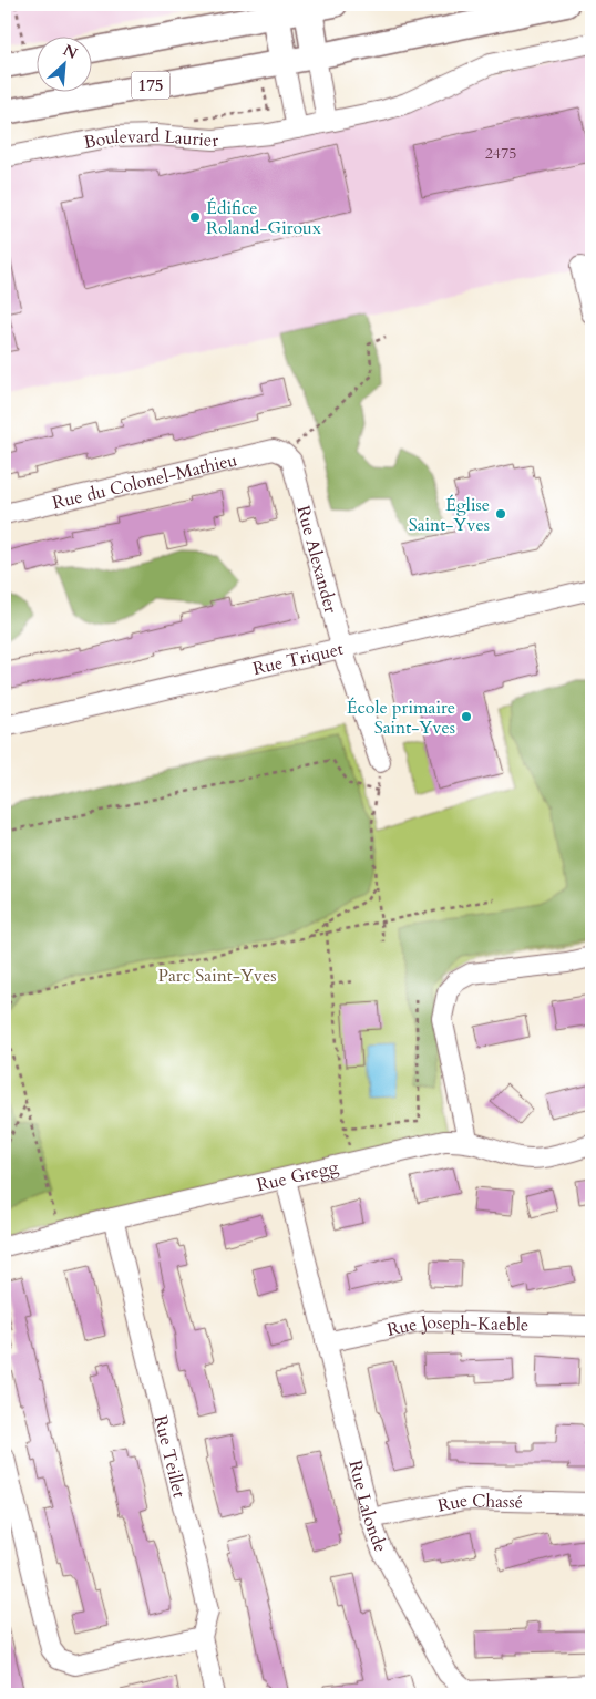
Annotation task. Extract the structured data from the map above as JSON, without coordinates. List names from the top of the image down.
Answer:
{
  "streets": {
    "main road": ["175"],
    "street": [
      "Boulevard Laurier",
      "Rue du Colonel-Mathieu",
      "Rue Alexander",
      "Rue Triquet",
      "Rue Gregg",
      "Rue Joseph-Kaeble",
      "Rue Teillet",
      "Rue Chassé",
      "Rue Lalonde"
    ]
  },
  "crossings": [
    ["Rue du Colonel-Mathieu", "Rue Alexander"],
    ["Rue Alexander", "Rue Triquet"],
    ["Rue Gregg", "Rue Teillet"],
    ["Rue Gregg", "Rue Lalonde"],
    ["Rue Joseph-Kaeble", "Rue Lalonde"],
    ["Rue Chassé", "Rue Lalonde"]
  ],
  "parks": ["Parc Saint-Yves"],
  "places": ["Édifice Roland-Giroux", "Église Saint-Yves", "École primaire Saint-Yves"],
  "house_numbers": ["2475"],
  "north": "top right"
}
